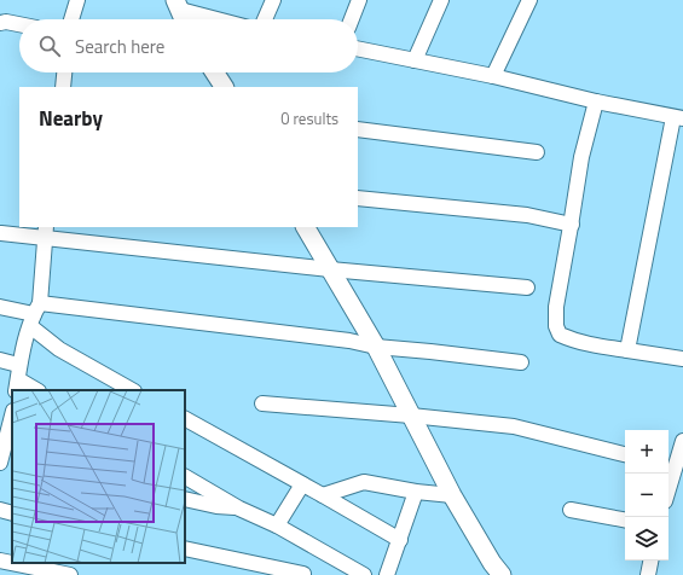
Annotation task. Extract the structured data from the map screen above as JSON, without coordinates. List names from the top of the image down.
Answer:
{
  "page": {
    "search": "Search here",
    "heading": ["Nearby", "0 results"],
    "map_buttons": ["+", "−"]
  }
}
